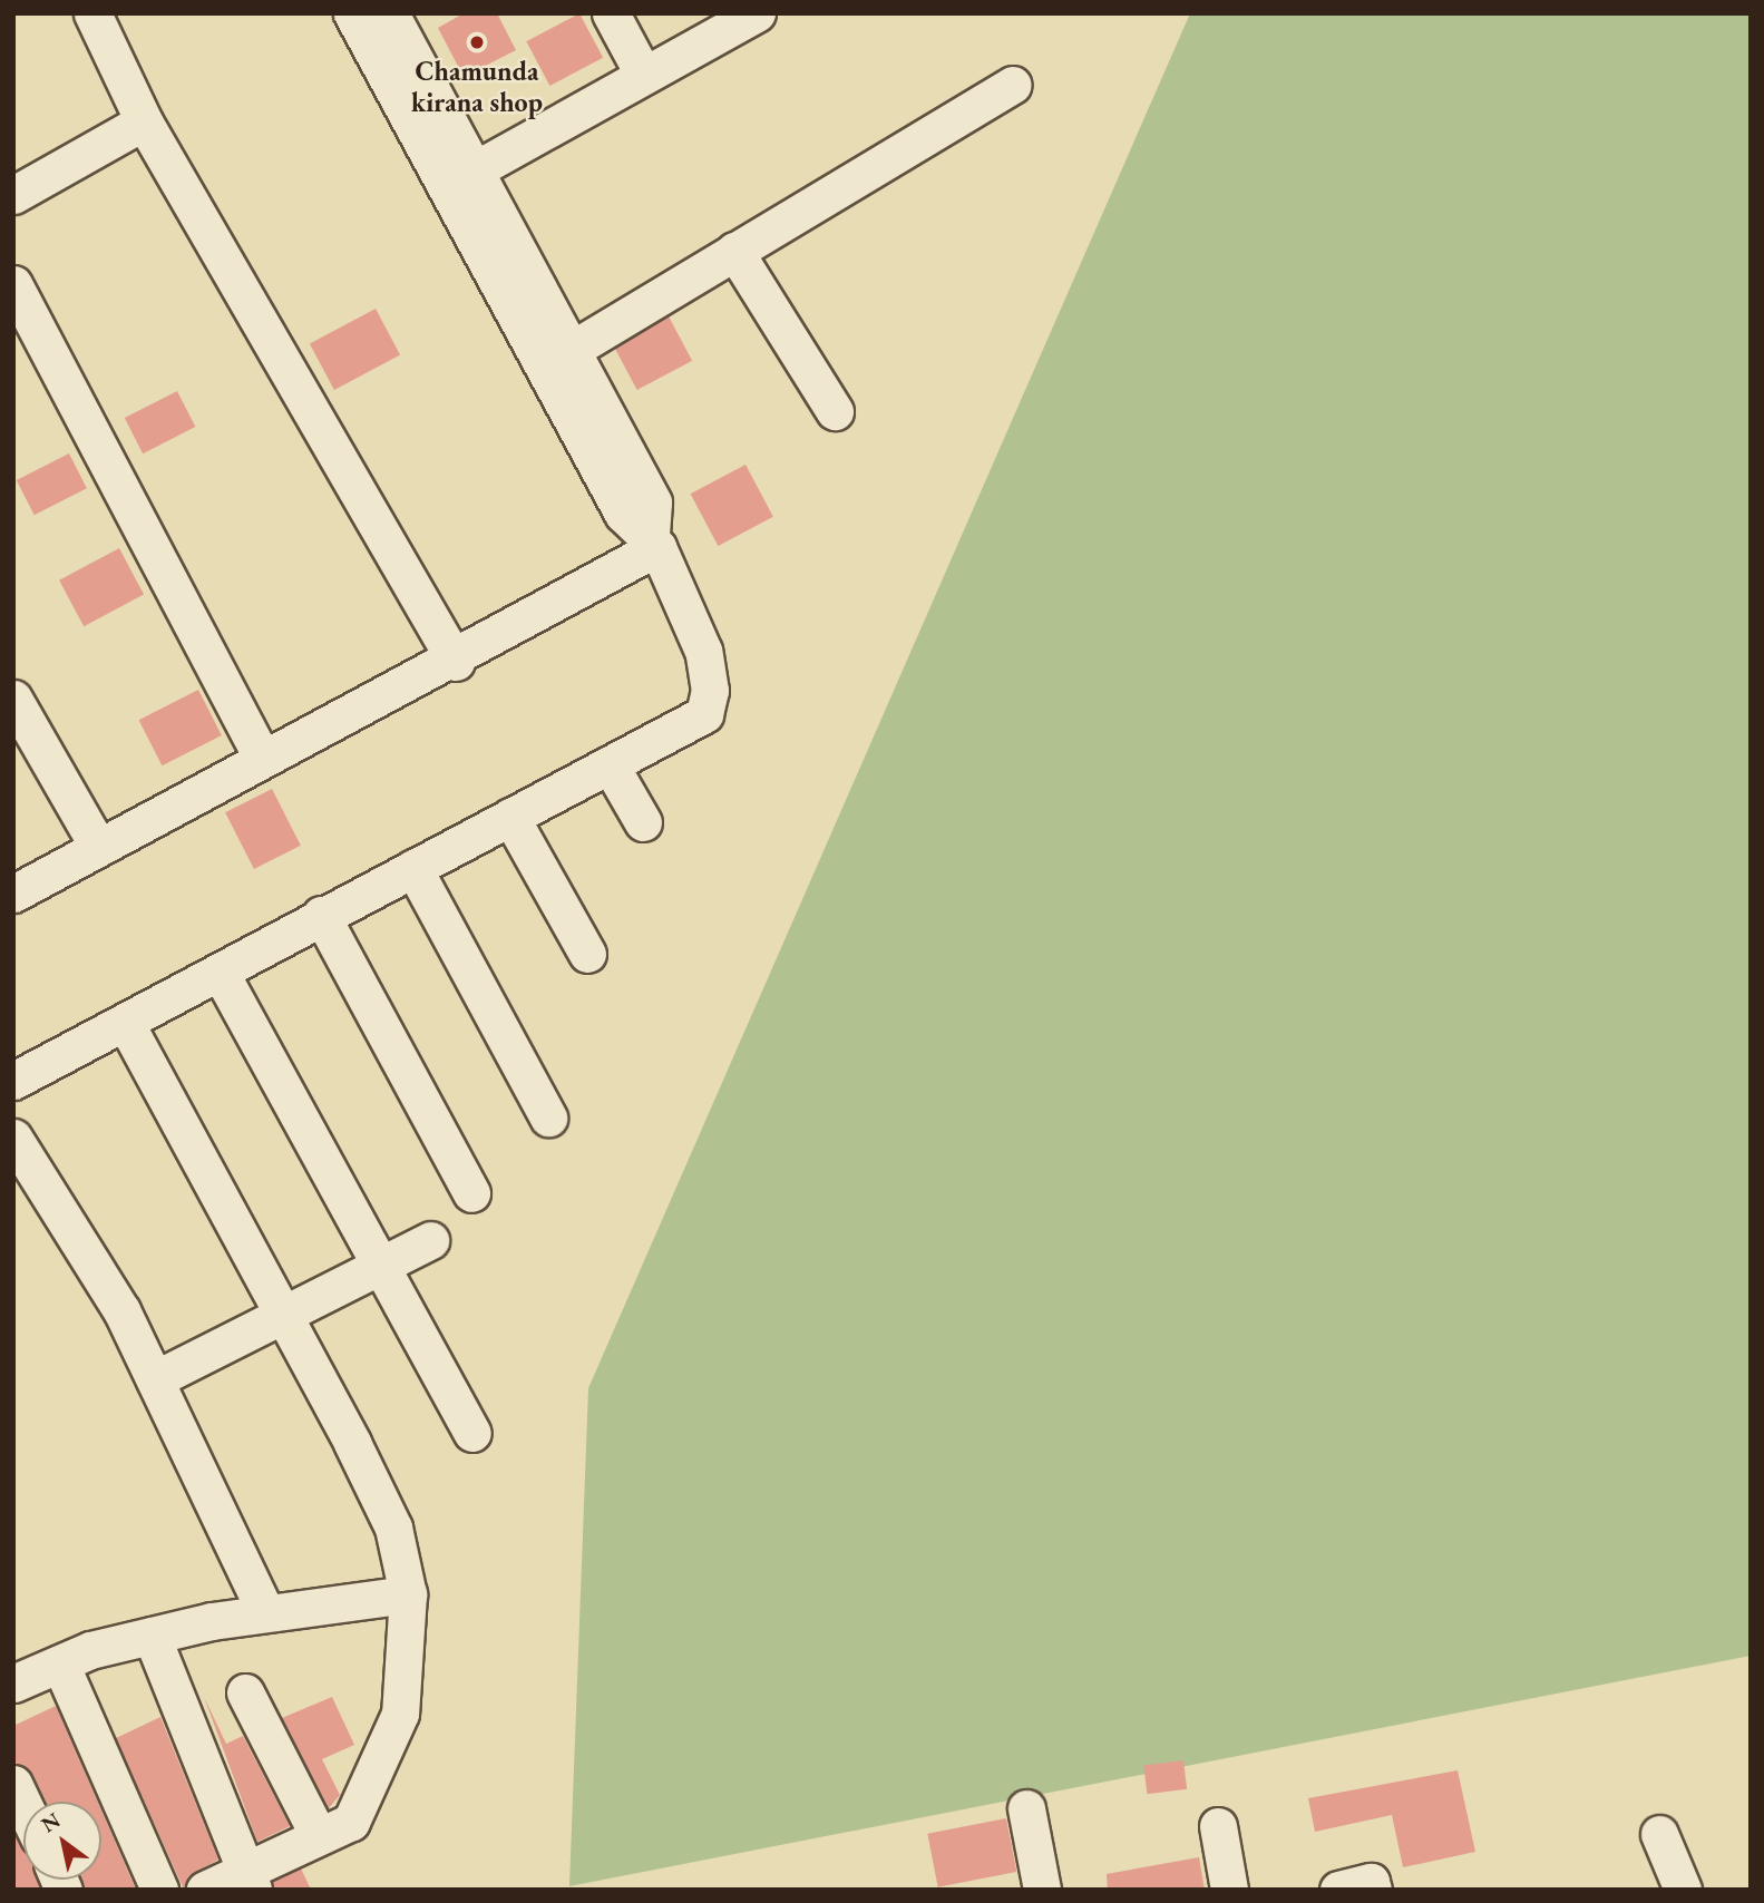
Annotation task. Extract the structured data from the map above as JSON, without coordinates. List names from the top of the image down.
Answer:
{
  "places": ["Chamunda kirana shop"],
  "north": "top left"
}
